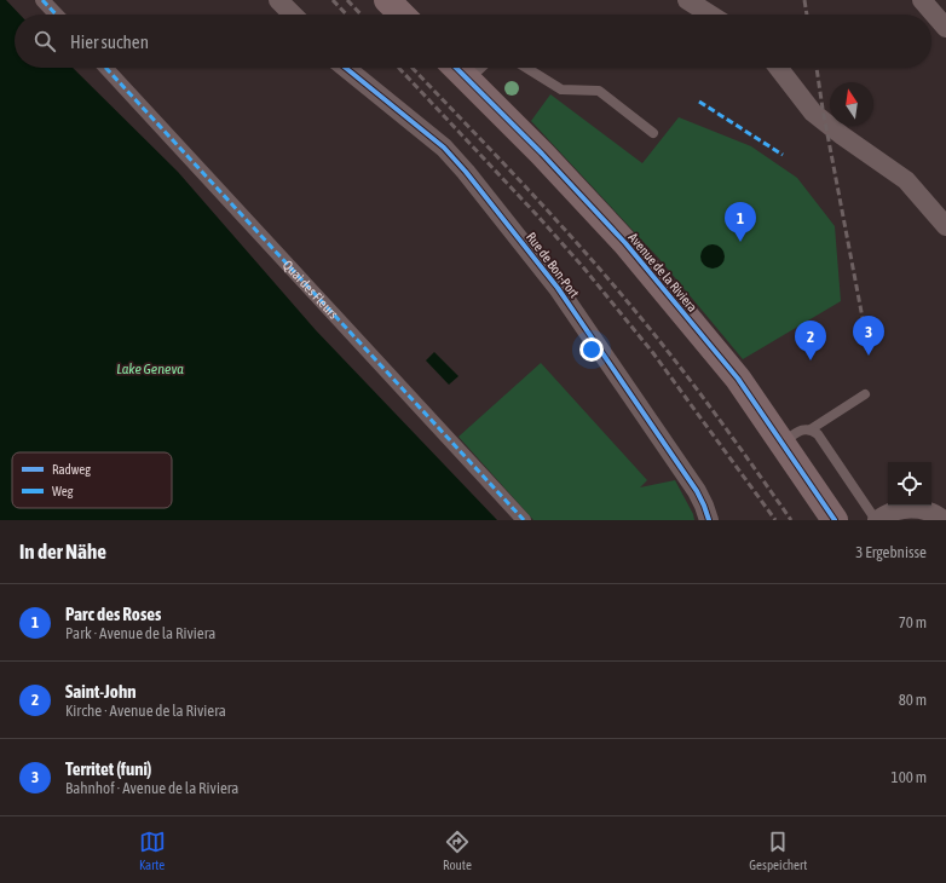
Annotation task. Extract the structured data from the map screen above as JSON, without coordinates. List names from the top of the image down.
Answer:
{
  "streets": {
    "main road": ["Avenue de la Riviera"],
    "street": ["Rue de Bon-Port", "Quai des Fleurs"]
  },
  "water": ["Lake Geneva"],
  "legend": ["Radweg", "Weg"],
  "north": "top",
  "page": {
    "search": "Hier suchen",
    "pins": ["1", "3", "2"],
    "heading": ["In der Nähe", "3 Ergebnisse"],
    "list": [
      {
        "mark": "1",
        "name": "Parc des Roses",
        "note": "Park · Avenue de la Riviera",
        "value": "70 m"
      },
      {
        "mark": "2",
        "name": "Saint-John",
        "note": "Kirche · Avenue de la Riviera",
        "value": "80 m"
      },
      {
        "mark": "3",
        "name": "Territet (funi)",
        "note": "Bahnhof · Avenue de la Riviera",
        "value": "100 m"
      }
    ],
    "nav": ["Karte", "Route", "Gespeichert"]
  }
}
